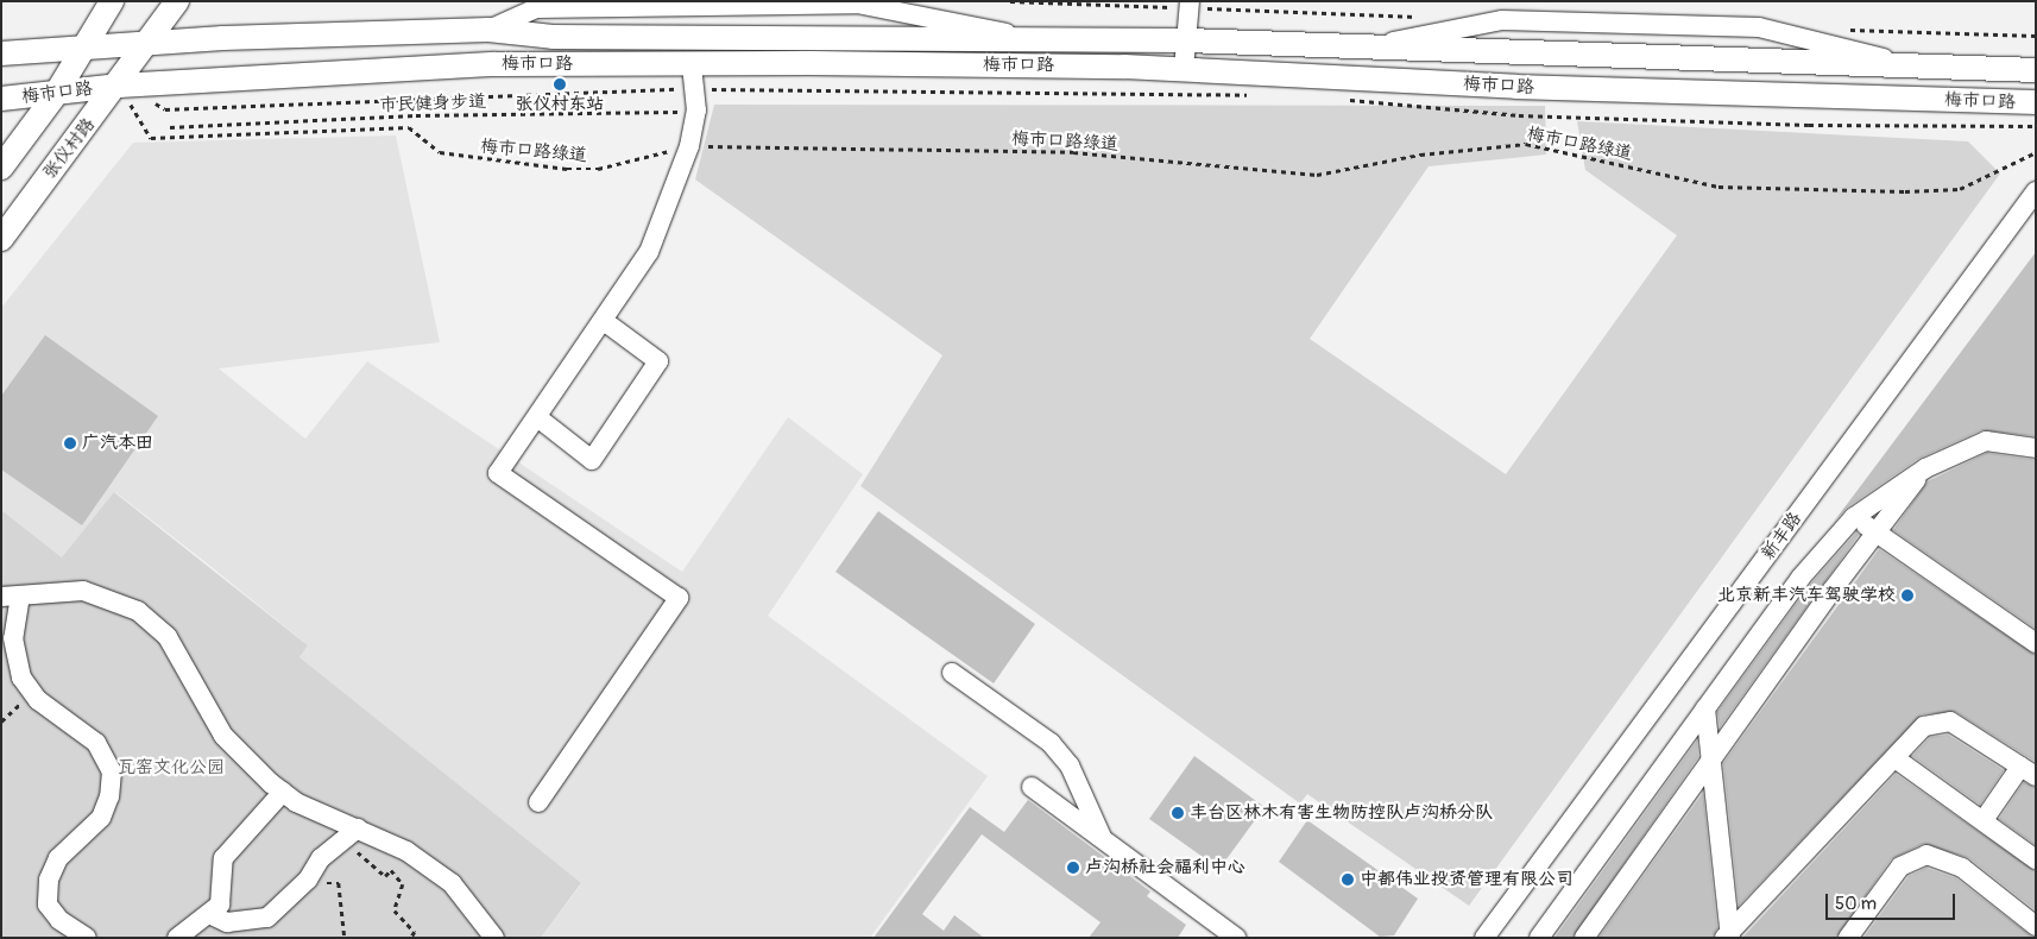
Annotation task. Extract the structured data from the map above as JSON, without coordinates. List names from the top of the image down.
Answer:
{
  "streets": {
    "main road": ["梅市口路", "张仪村路"],
    "street": ["新丰路"],
    "path": ["市民健身步道", "梅市口路绿道"]
  },
  "crossings": [
    ["梅市口路", "梅市口路绿道"],
    ["梅市口路", "张仪村路"],
    ["梅市口路绿道", "张仪村路"]
  ],
  "parks": ["瓦窑文化公园"],
  "places": [
    "张仪村东站",
    "广汽本田",
    "北京新丰汽车驾驶学校",
    "丰台区林木有害生物防控队卢沟桥分队",
    "卢沟桥社会福利中心",
    "中都伟业投资管理有限公司"
  ],
  "scale_bar": "50 m"
}
